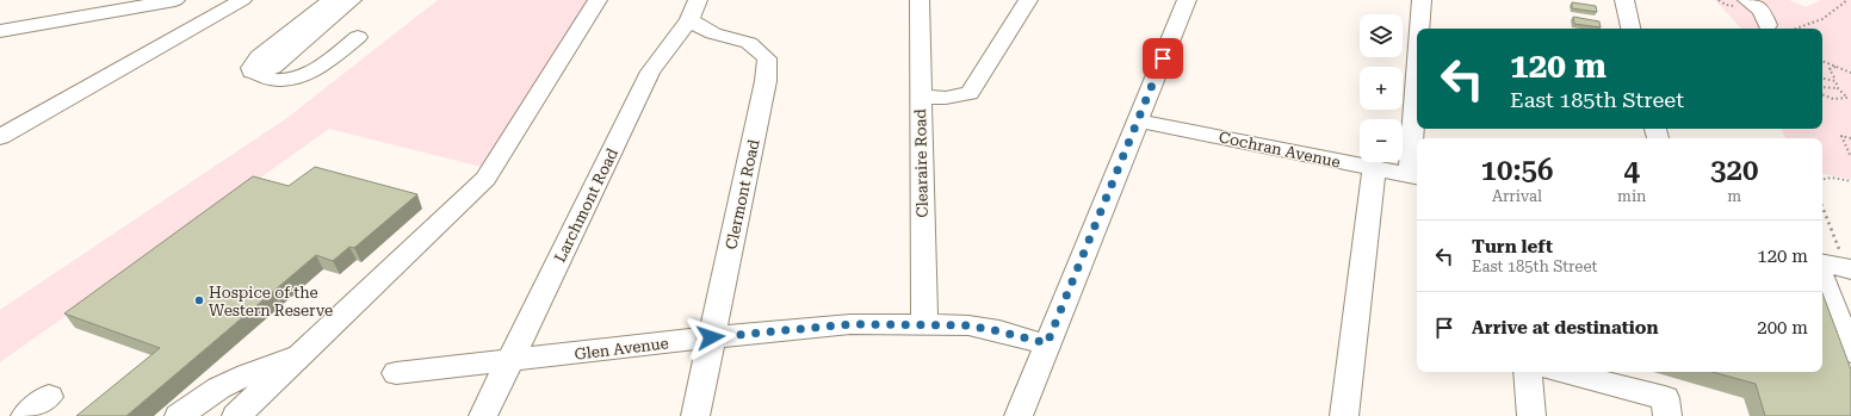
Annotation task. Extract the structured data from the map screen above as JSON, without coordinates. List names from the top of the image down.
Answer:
{
  "streets": {
    "street": [
      "Cochran Avenue",
      "Clearaire Road",
      "Clermont Road",
      "Larchmont Road",
      "Glen Avenue"
    ]
  },
  "crossings": [
    ["Clearaire Road", "Glen Avenue"],
    ["Clermont Road", "Larchmont Road"],
    ["Clermont Road", "Glen Avenue"],
    ["Larchmont Road", "Glen Avenue"]
  ],
  "places": ["Hospice of the Western Reserve"],
  "page": {
    "map_buttons": ["+", "−"],
    "turn": ["120 m", "East 185th Street"],
    "eta": [
      "10:56",
      "Arrival",
      "4",
      "min",
      "320",
      "m"
    ],
    "list": [
      {
        "name": "Turn left",
        "note": "East 185th Street",
        "value": "120 m"
      },
      {
        "name": "Arrive at destination",
        "value": "200 m"
      }
    ]
  }
}
